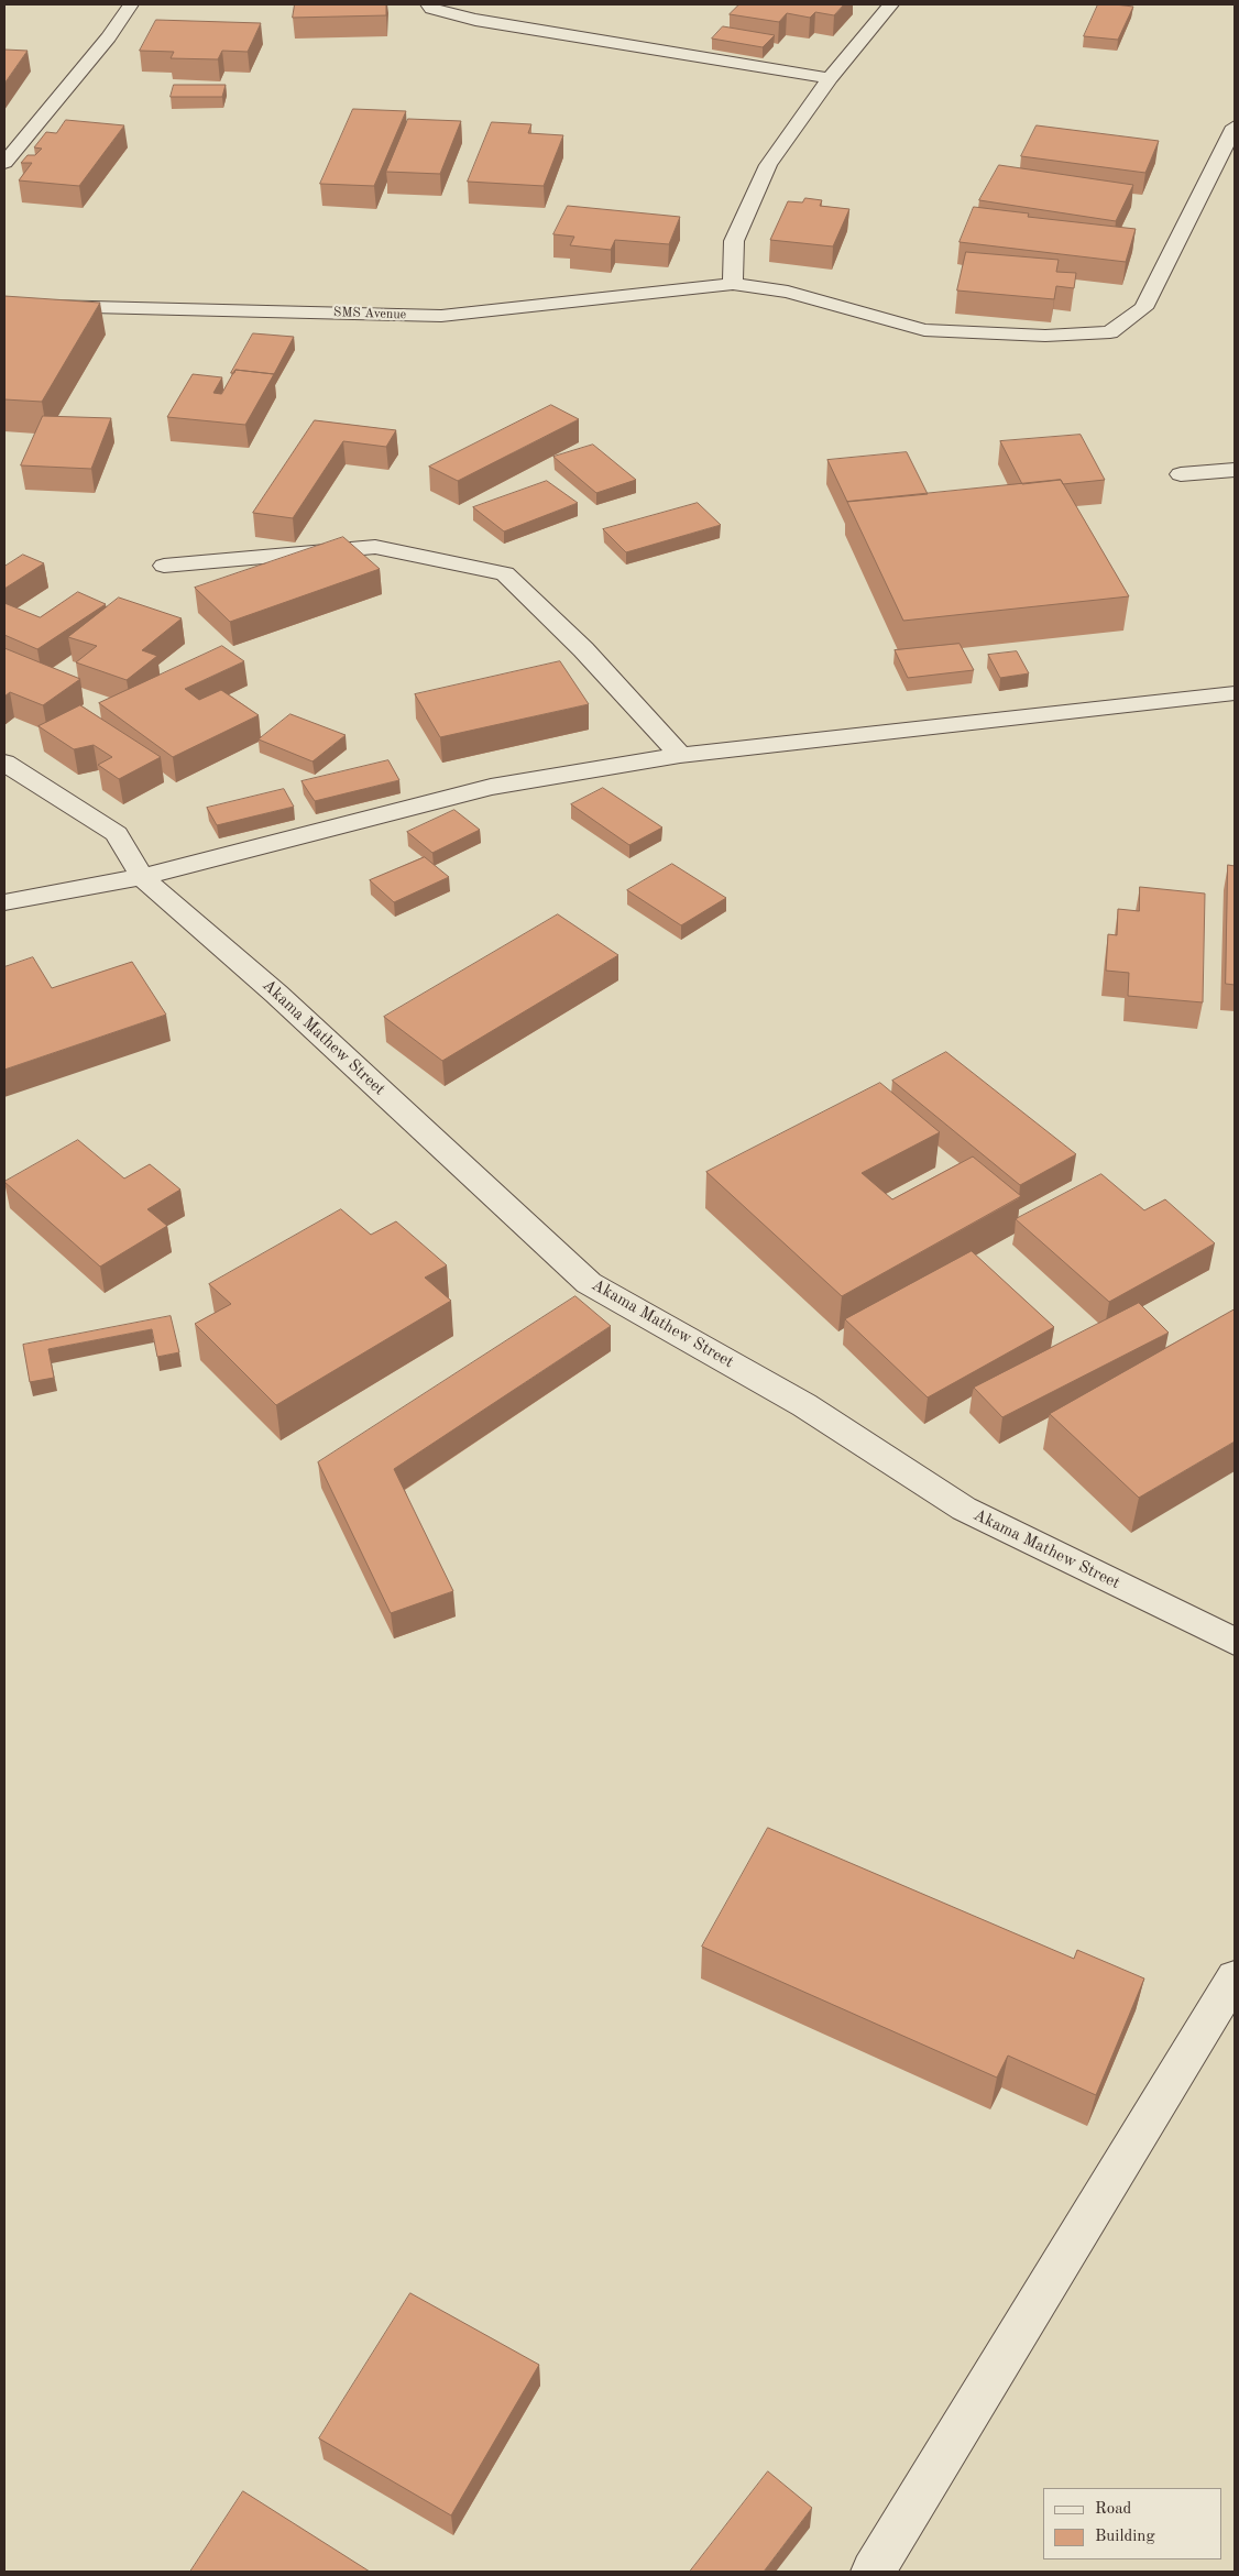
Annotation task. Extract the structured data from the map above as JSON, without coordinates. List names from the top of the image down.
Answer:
{
  "streets": {
    "street": ["SMS Avenue", "Akama Mathew Street"]
  },
  "legend": ["Road", "Building"]
}
